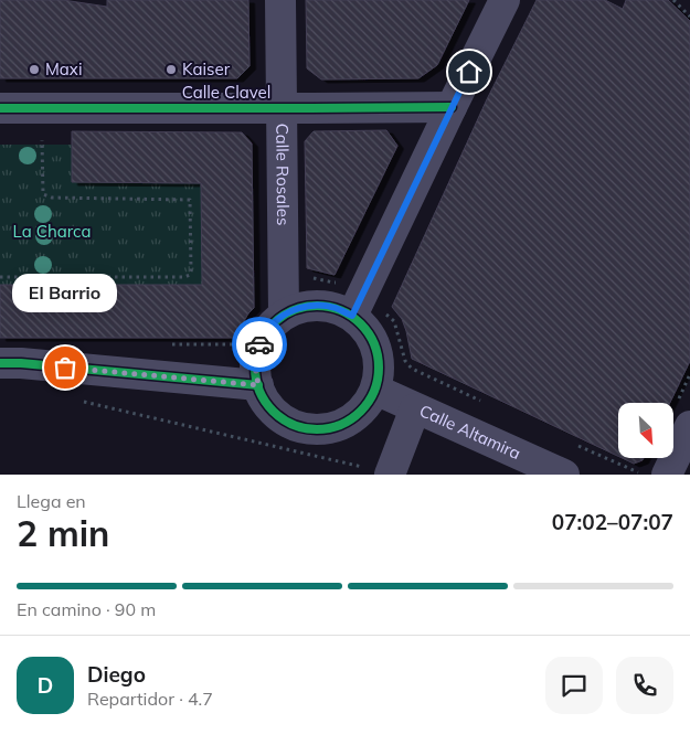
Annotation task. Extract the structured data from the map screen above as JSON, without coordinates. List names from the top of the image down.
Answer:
{
  "streets": {
    "street": ["Calle Clavel", "Calle Rosales", "Calle Altamira"]
  },
  "crossings": [
    ["Calle Clavel", "Calle Rosales"],
    ["Calle Rosales", "Calle Altamira"]
  ],
  "parks": ["La Charca"],
  "places": ["Maxi", "Kaiser", "El Barrio"],
  "north": "bottom right",
  "page": {
    "bubble": "El Barrio",
    "heading": ["2 min", "Llega en", "07:02–07:07"],
    "panel": ["Diego", "Repartidor · 4.7"],
    "bar": "En camino · 90 m",
    "round": "D"
  }
}
